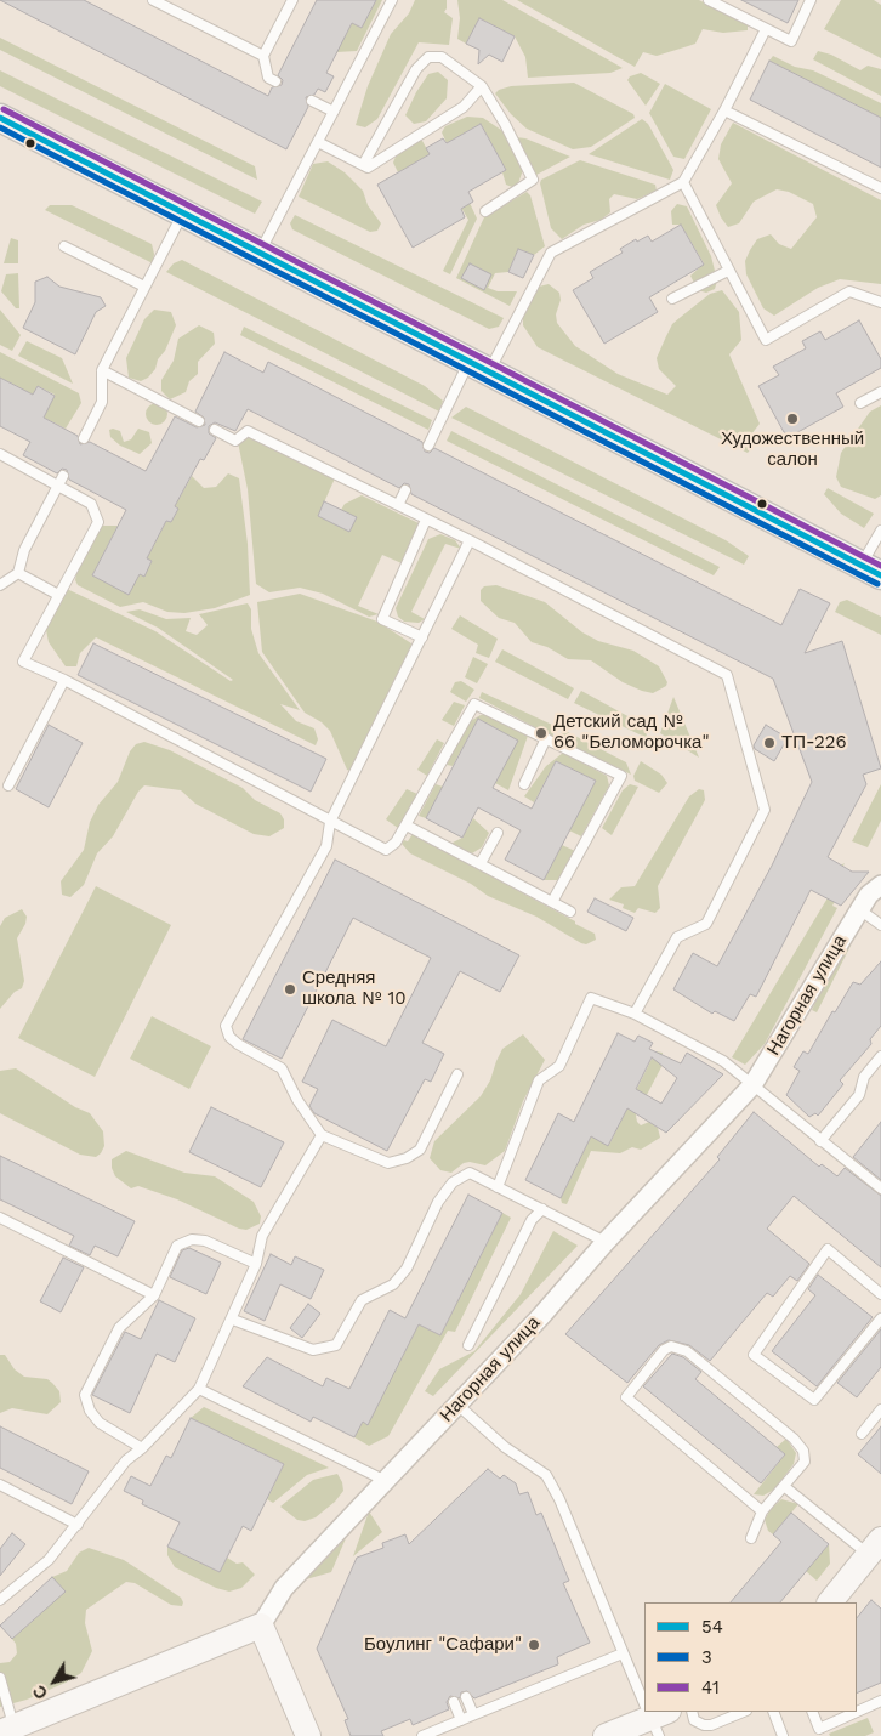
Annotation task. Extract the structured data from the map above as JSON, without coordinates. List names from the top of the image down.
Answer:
{
  "streets": {
    "street": ["Нагорная улица"]
  },
  "places": [
    "Художественный салон",
    "Детский сад № 66 \"Беломорочка\"",
    "ТП-226",
    "Средняя школа № 10",
    "Боулинг \"Сафари\""
  ],
  "lines": ["transit line 41", "transit line 54", "transit line 3"],
  "legend": ["54", "3", "41"],
  "north": "bottom left"
}
